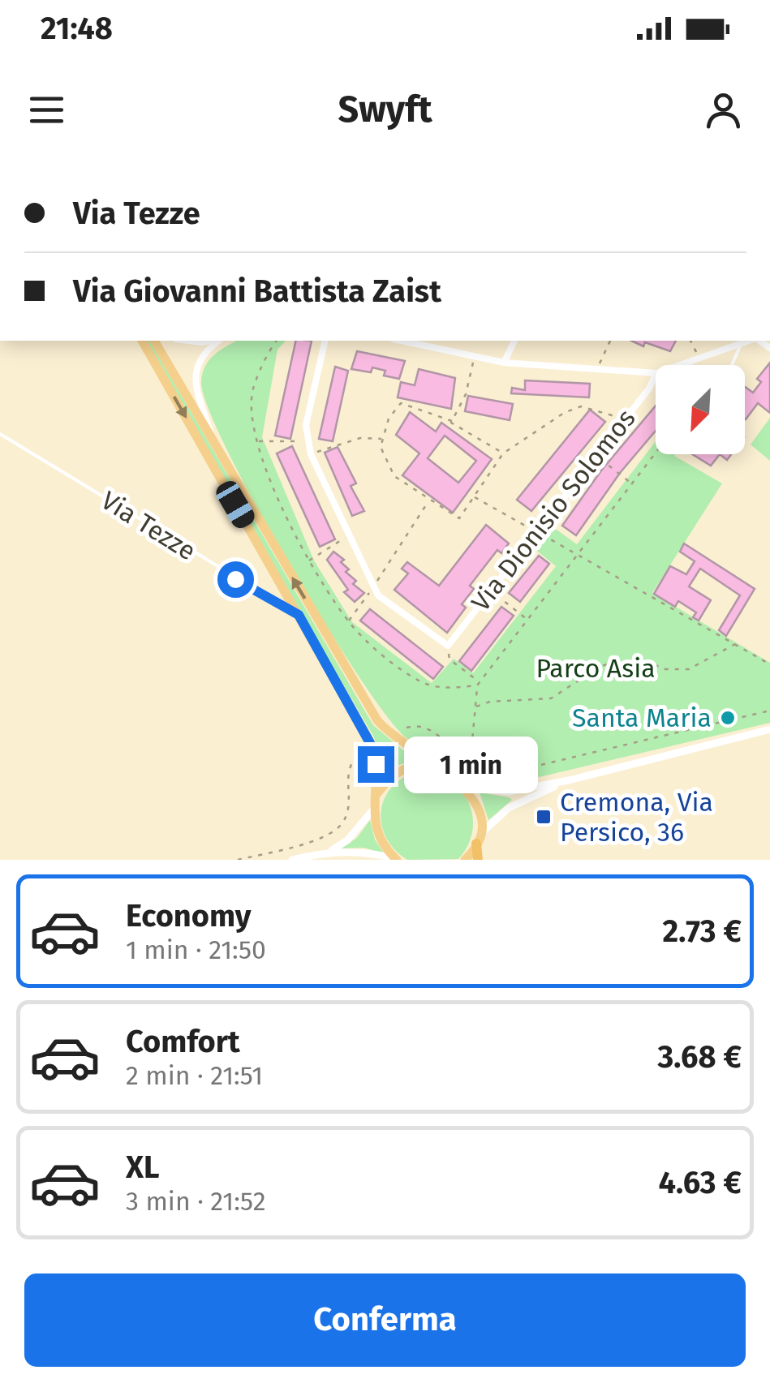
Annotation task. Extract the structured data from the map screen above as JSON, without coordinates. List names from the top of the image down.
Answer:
{
  "streets": {
    "street": ["Via Dionisio Solomos"],
    "lane": ["Via Tezze"]
  },
  "parks": ["Parco Asia"],
  "places": {
    "other": ["Santa Maria"],
    "transit": ["Cremona, Via Persico, 36"]
  },
  "north": "bottom left",
  "page": {
    "status": "21:48",
    "header": "Swyft",
    "banner": ["Via Tezze", "Via Giovanni Battista Zaist"],
    "bubble": "1 min",
    "list": [
      {
        "name": "Economy",
        "note": "1 min · 21:50",
        "value": "2.73 €"
      },
      {
        "name": "Comfort",
        "note": "2 min · 21:51",
        "value": "3.68 €"
      },
      {
        "name": "XL",
        "note": "3 min · 21:52",
        "value": "4.63 €"
      }
    ],
    "buttons": "Conferma"
  }
}
